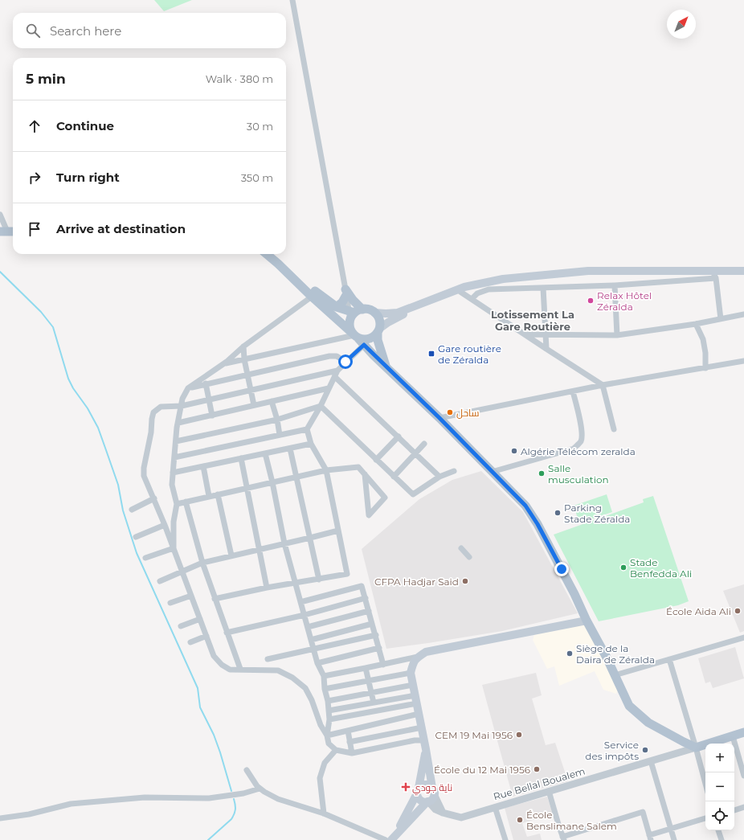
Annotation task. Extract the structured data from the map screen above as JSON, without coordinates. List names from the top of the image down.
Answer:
{
  "streets": {
    "street": ["Rue Bellal Boualem"]
  },
  "districts": ["Lotissement La Gare Routière"],
  "places": {
    "other": [
      "Relax Hôtel Zéralda",
      "ساحل",
      "Algérie Télécom zeralda",
      "Salle musculation",
      "Parking Stade Zéralda",
      "Stade Benfedda Ali",
      "CFPA Hadjar Said",
      "École Aida Ali",
      "Siège de la Daira de Zéralda",
      "CEM 19 Mai 1956",
      "Service des impôts",
      "École du 12 Mai 1956",
      "École Benslimane Salem"
    ],
    "transit": ["Gare routière de Zéralda"],
    "health": ["ناية جودي"]
  },
  "north": "top right",
  "page": {
    "search": "Search here",
    "heading": ["5 min", "Walk · 380 m"],
    "list": [
      ["Continue", "30 m"],
      ["Turn right", "350 m"],
      "Arrive at destination"
    ],
    "map_buttons": ["+", "−"]
  }
}
